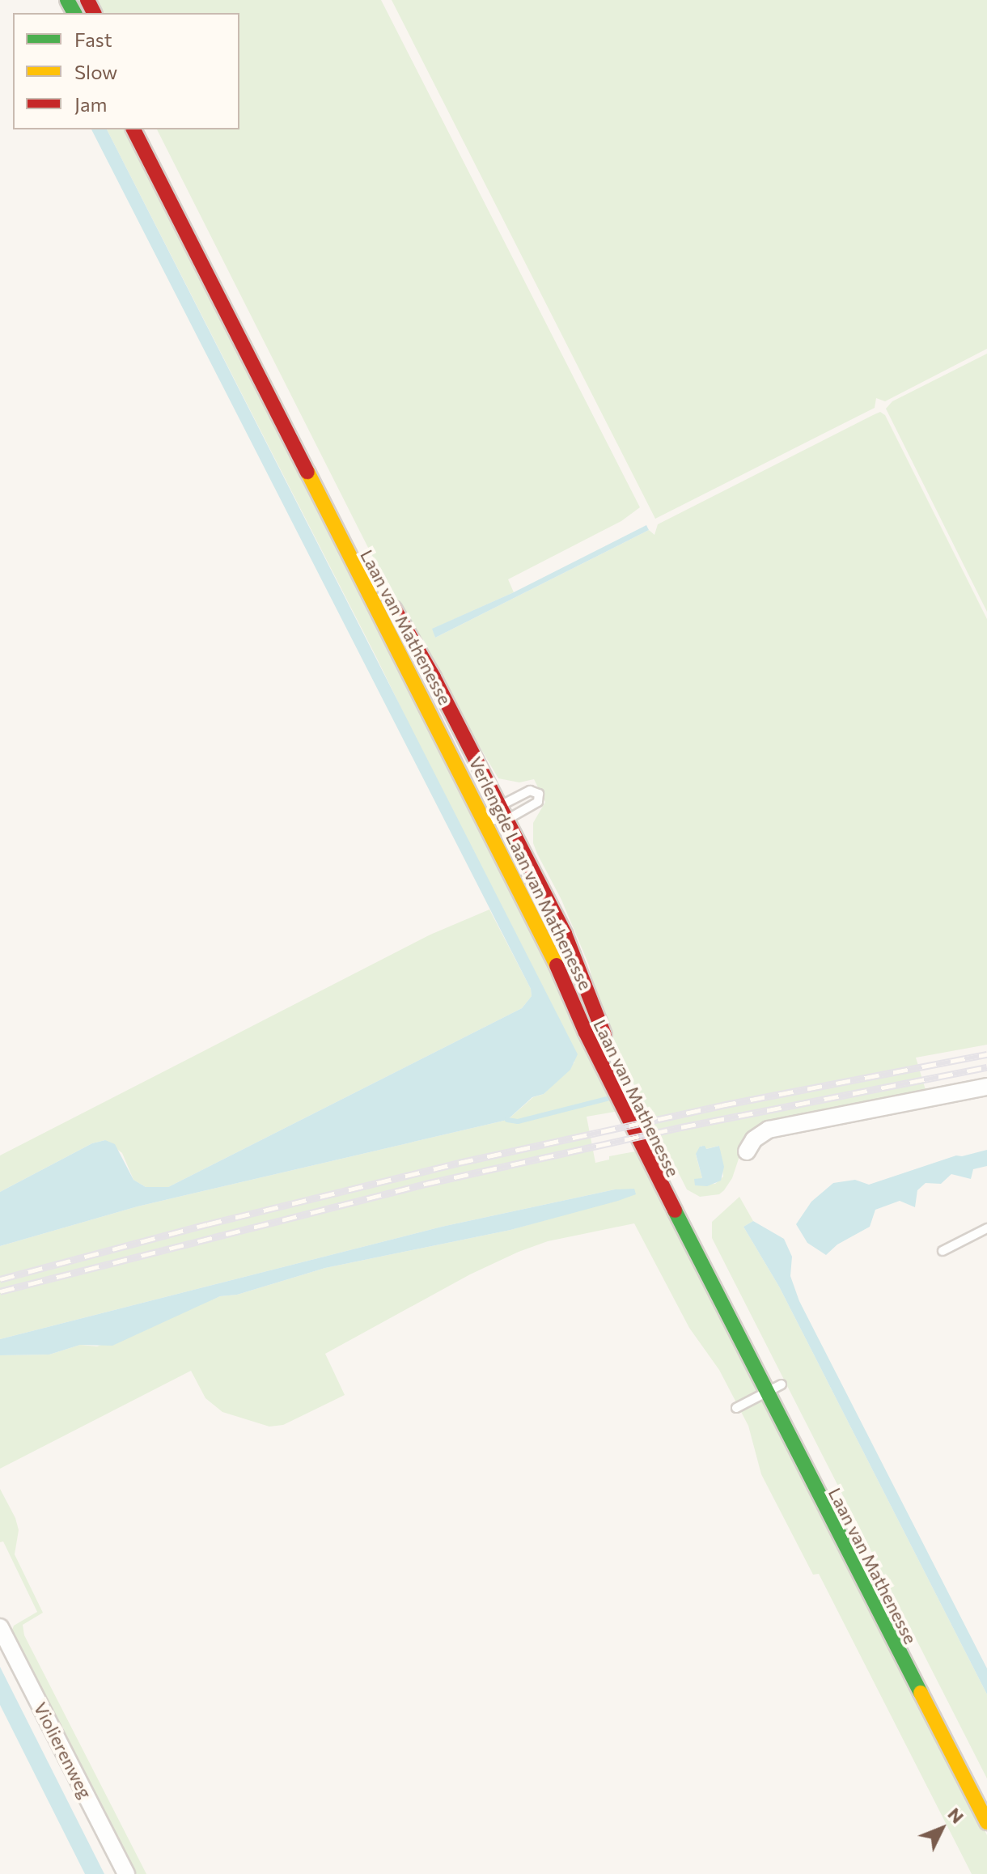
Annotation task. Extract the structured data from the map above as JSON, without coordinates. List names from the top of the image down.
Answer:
{
  "streets": {
    "street": ["Laan van Mathenesse", "Verlengde Laan van Mathenesse", "Violierenweg"]
  },
  "crossings": [
    ["Laan van Mathenesse", "Verlengde Laan van Mathenesse"]
  ],
  "legend": ["Fast", "Slow", "Jam"],
  "north": "top right"
}
